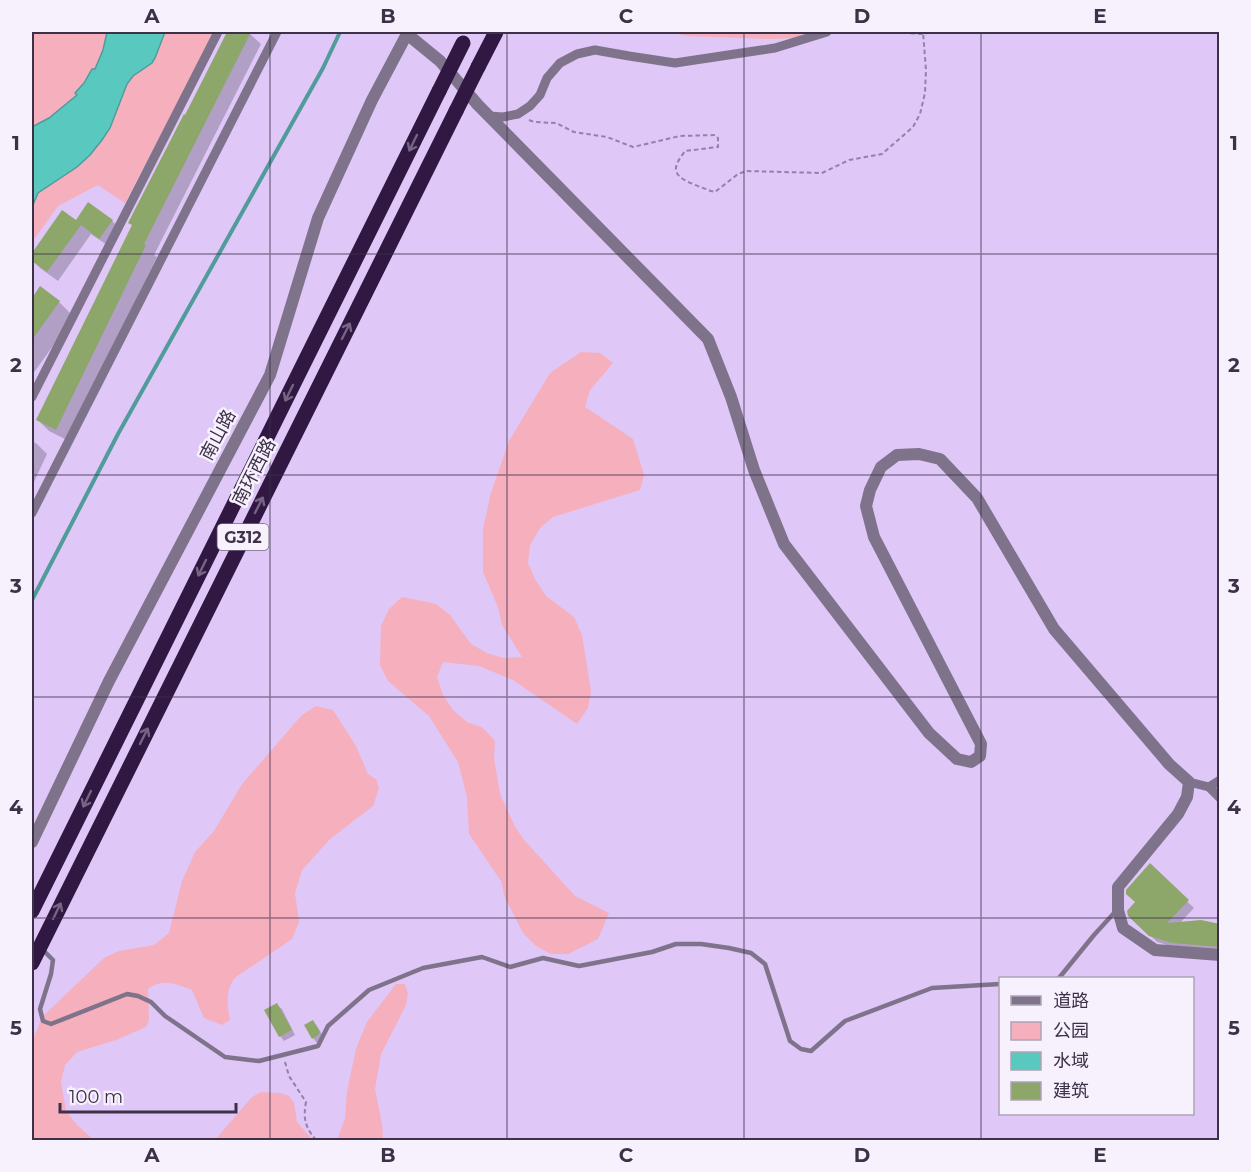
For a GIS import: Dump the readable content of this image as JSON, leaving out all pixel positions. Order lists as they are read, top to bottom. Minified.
{"streets":{"highway":["南环西路","G312"],"street":["南山路"]},"legend":["道路","公园","水域","建筑"],"scale_bar":"100 m","grid":{"columns":["A","B","C","D","E"],"rows":["1","2","3","4","5"]}}
